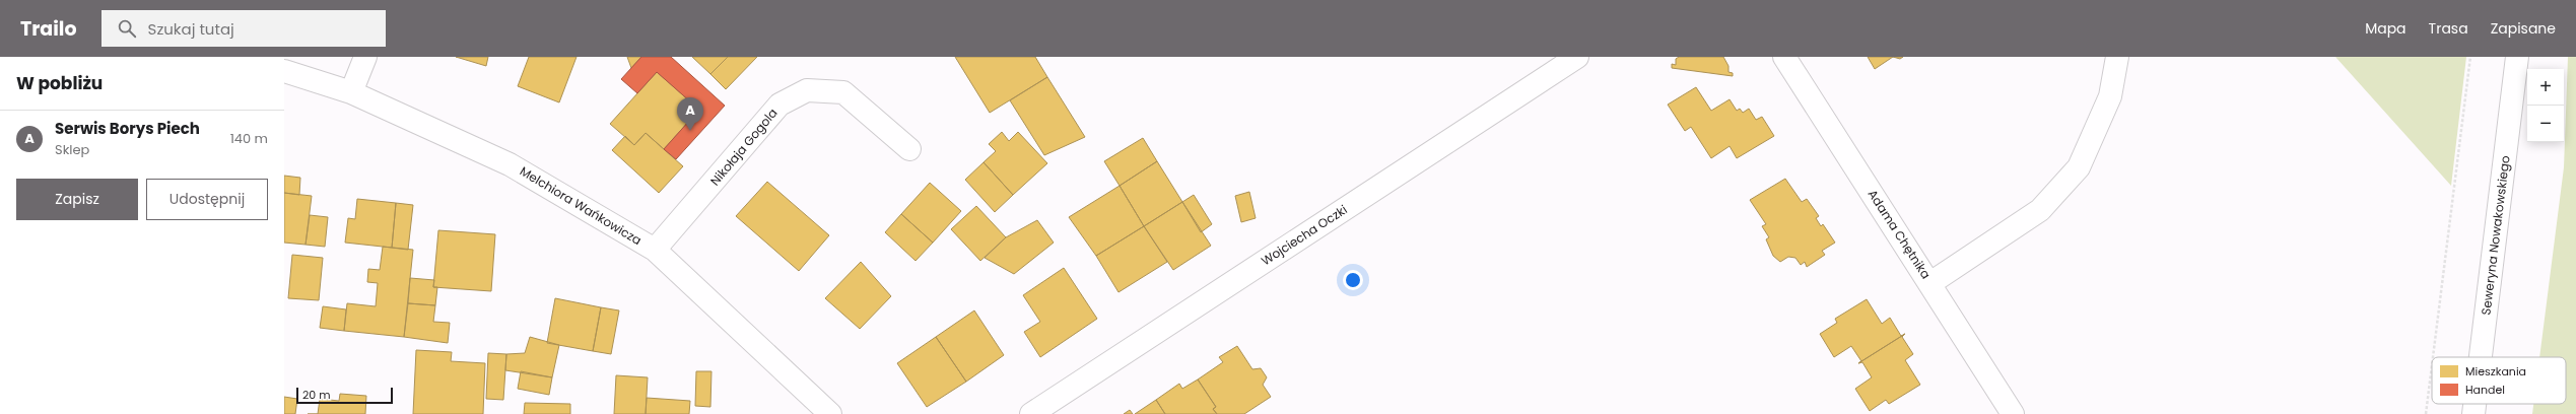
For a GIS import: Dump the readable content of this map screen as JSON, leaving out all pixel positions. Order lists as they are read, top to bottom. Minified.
{"streets":{"street":["Nikołaja Gogola","Melchiora Wańkowicza","Adama Chętnika","Wojciecha Oczki","Seweryna Nowakowskiego"]},"crossings":[["Nikołaja Gogola","Melchiora Wańkowicza"]],"legend":["Mieszkania","Handel"],"scale_bar":"20 m","page":{"header":"Trailo","search":"Szukaj tutaj","nav":["Mapa","Trasa","Zapisane"],"heading":"W pobliżu","map_buttons":["+","−"],"pins":"A","list":[{"mark":"A","name":"Serwis Borys Piech","note":"Sklep","value":"140 m"}],"buttons":["Zapisz","Udostępnij"],"scale":"20 m"}}
